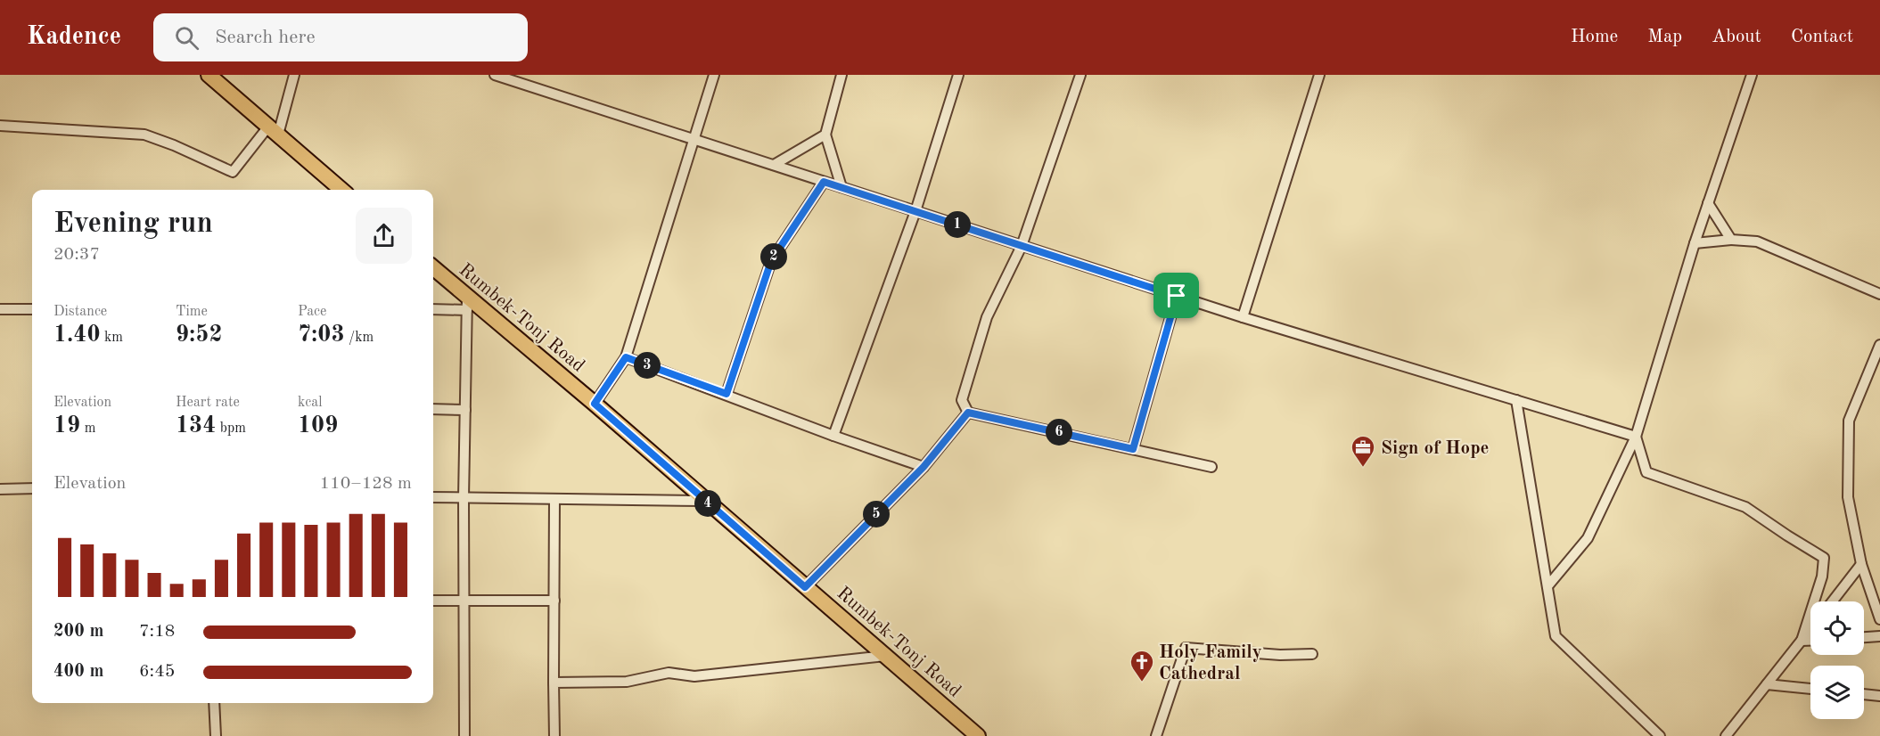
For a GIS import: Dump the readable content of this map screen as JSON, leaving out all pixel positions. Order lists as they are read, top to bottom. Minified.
{"streets":{"main road":["Rumbek-Tonj Road"]},"places":{"office":["Sign of Hope"],"church":["Holy Family Cathedral"]},"page":{"header":"Kadence","search":"Search here","nav":["Home","Map","About","Contact"],"heading":["Evening run","20:37"],"pins":["1","2","3","6","4","5"],"stats":[["Distance","1.40 km"],["Time","9:52"],["Pace","7:03 /km"],["Elevation","19 m"],["Heart rate","134 bpm"],["kcal","109"]],"chart":["Elevation","110–128 m"],"list":[{"name":"200 m","note":"7:18"},{"name":"400 m","note":"6:45"}]}}
